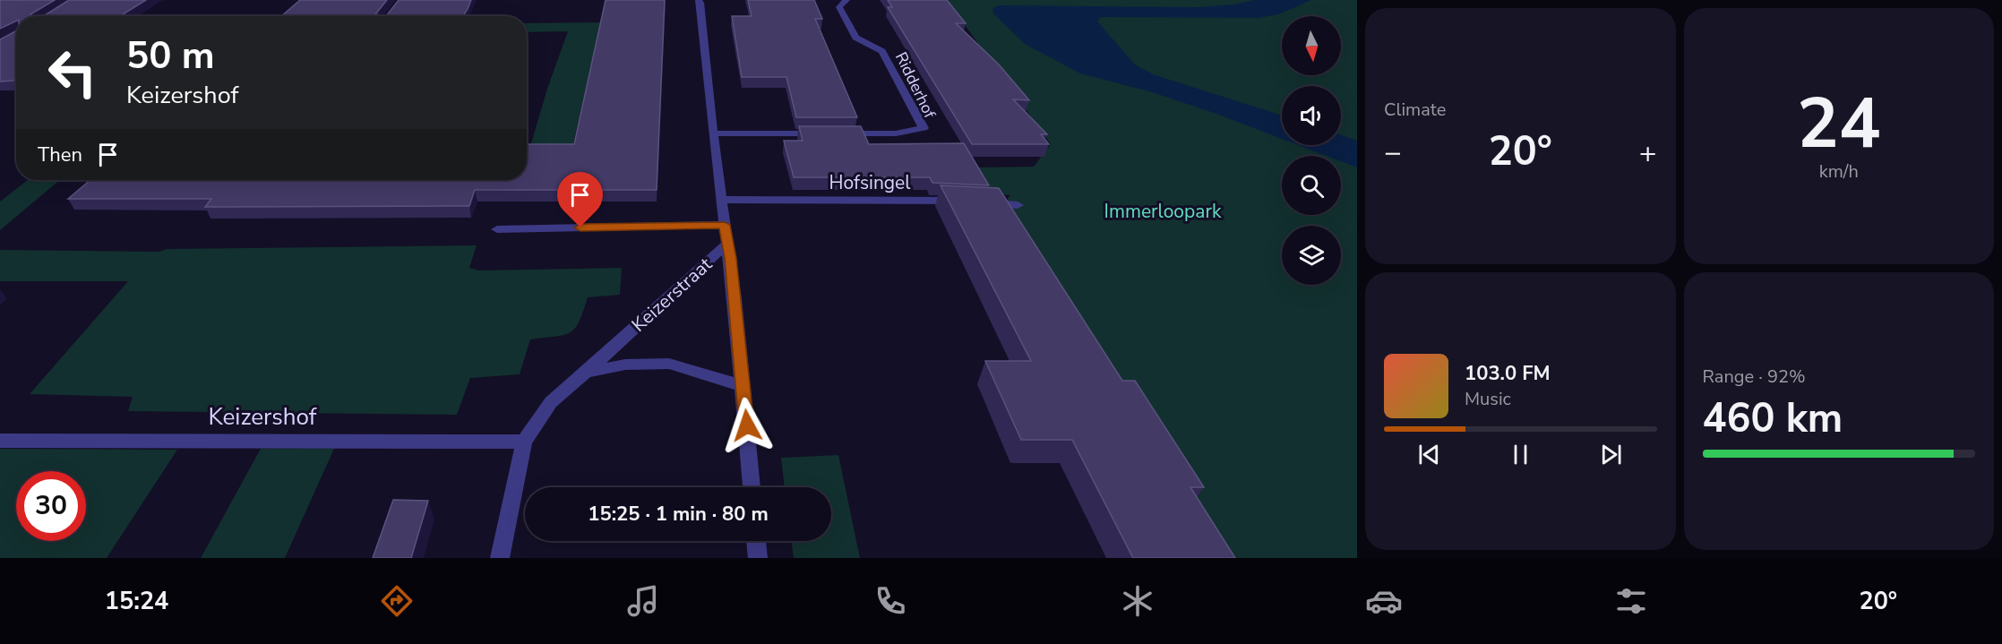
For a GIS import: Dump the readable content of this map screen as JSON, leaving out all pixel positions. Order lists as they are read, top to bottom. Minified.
{"streets":{"street":["Ridderhof","Hofsingel","Keizerstraat","Keizershof"]},"crossings":[["Keizerstraat","Keizershof"]],"parks":["Immerloopark"],"north":"bottom","page":{"tile":["Climate",["24","km/h"],["Range · 92%","460 km"]],"turn":["50 m","Keizershof"],"then":"Then","heat":["−","20°","+"],"song":["103.0 FM","Music"],"limit":"30","trip":"15:25 · 1 min · 80 m","tabs":["15:24","20°"]}}
